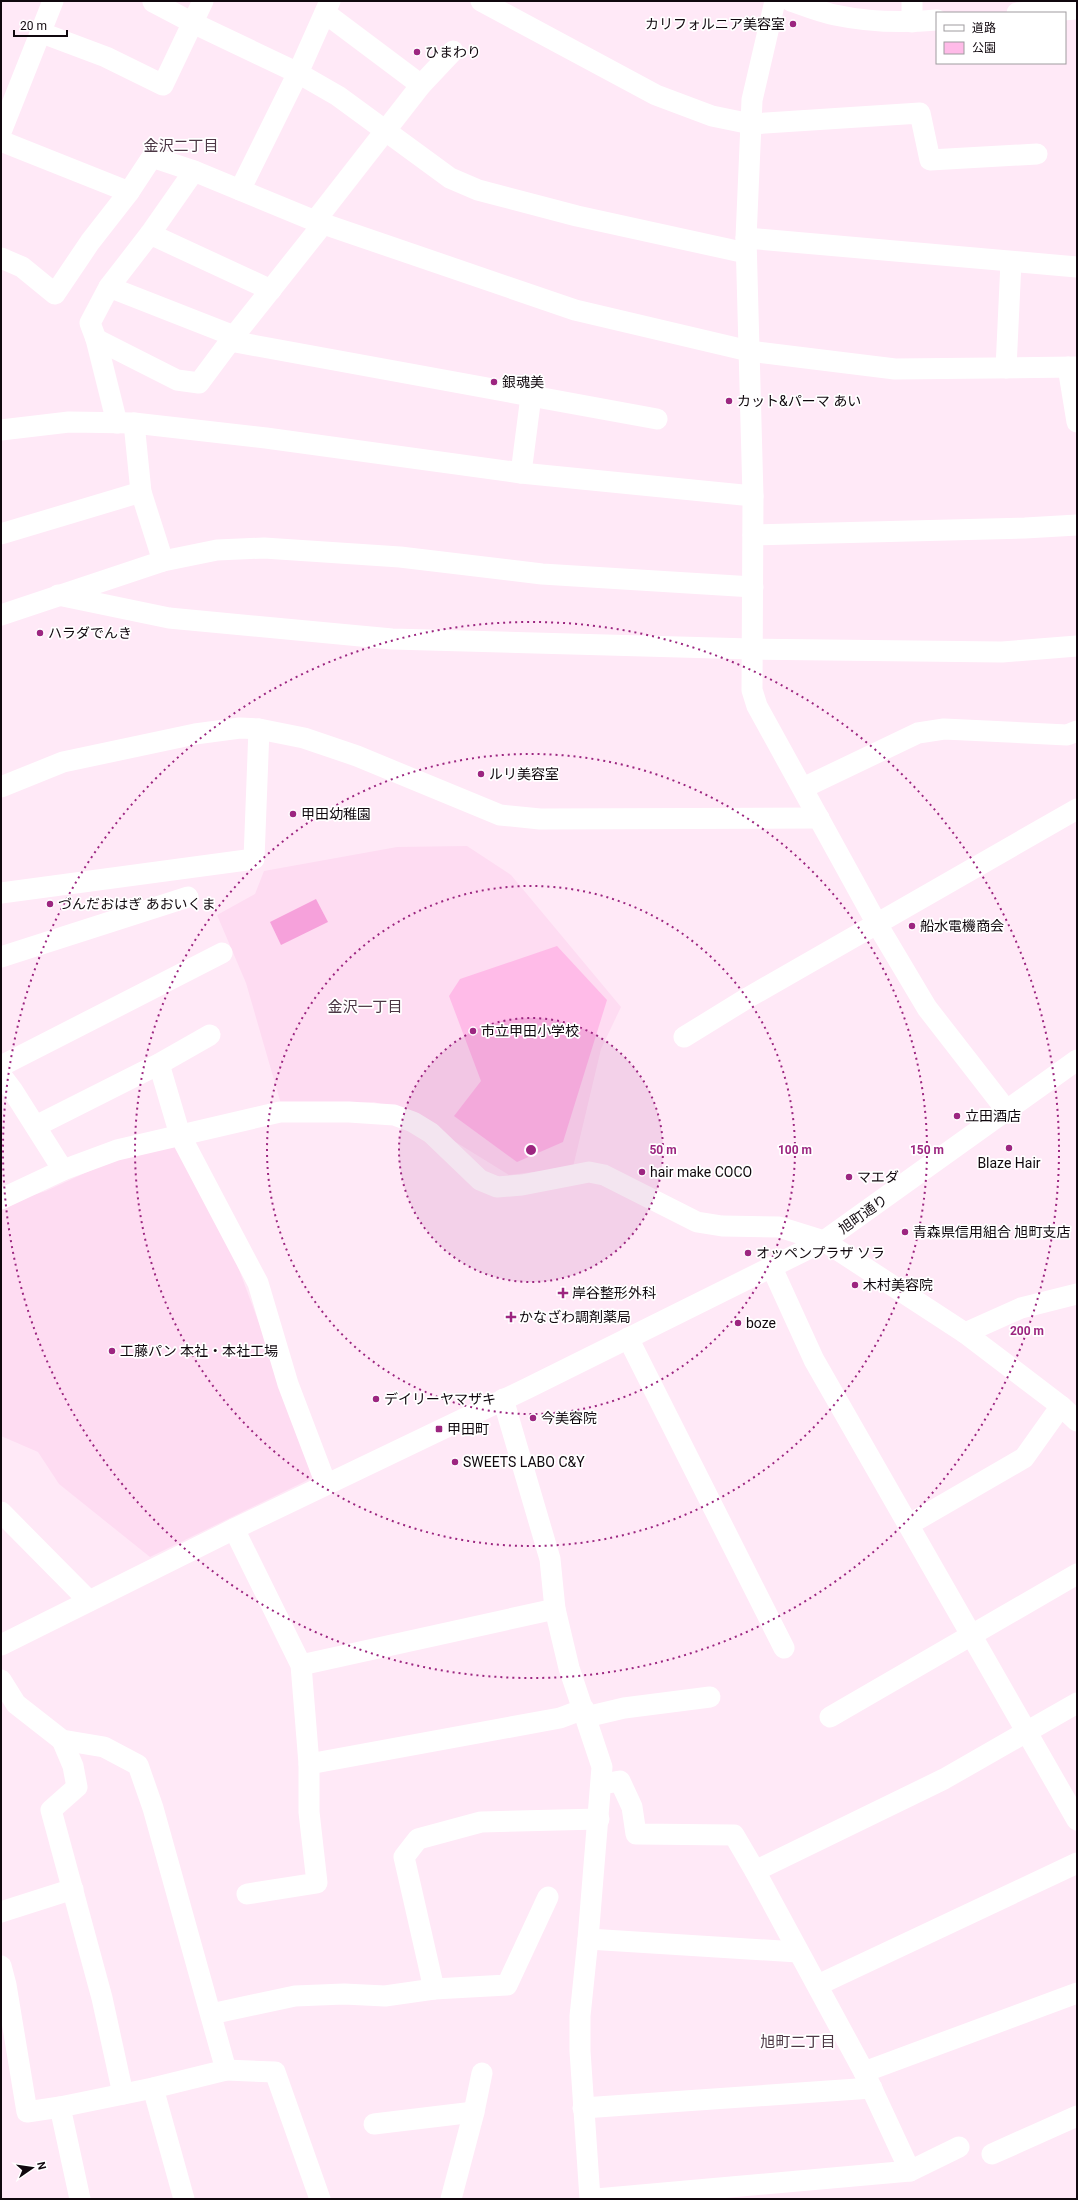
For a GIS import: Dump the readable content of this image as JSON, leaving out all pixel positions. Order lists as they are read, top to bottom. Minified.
{"streets":{"street":["旭町通り"]},"districts":["金沢二丁目","金沢一丁目","旭町二丁目"],"places":{"other":["カリフォルニア美容室","ひまわり","銀魂美","カット&パーマ あい","ハラダでんき","ルリ美容室","甲田幼稚園","づんだおはぎ あおいくま","船水電機商会","市立甲田小学校","立田酒店","Blaze Hair","hair make COCO","マエダ","青森県信用組合 旭町支店","オッペンプラザ ソラ","木村美容院","boze","工藤パン 本社・本社工場","デイリーヤマザキ","今美容院","SWEETS LABO C&Y"],"health":["岸谷整形外科","かなざわ調剤薬局"],"transit":["甲田町"]},"legend":["道路","公園"],"scale_bar":"20 m","north":"right","rings":["50 m","100 m","150 m","200 m"]}
